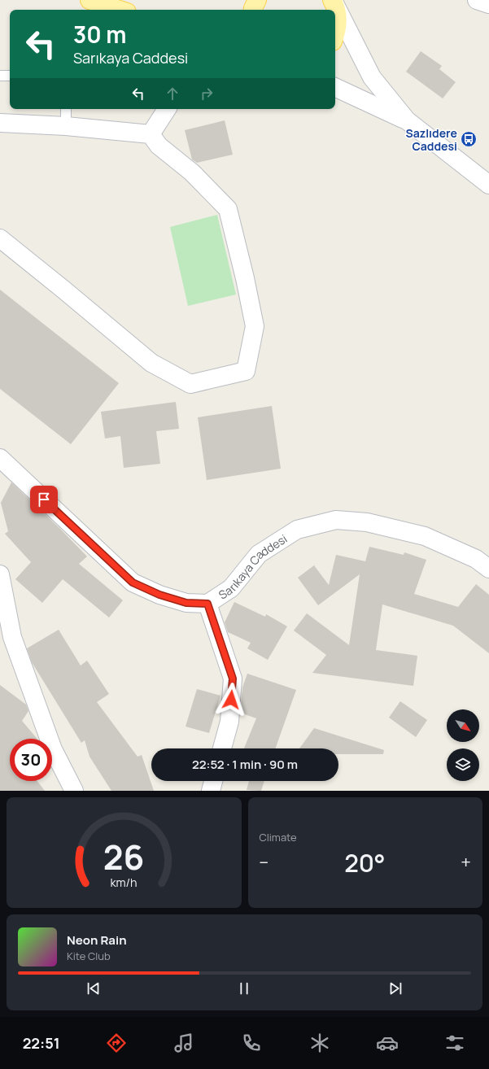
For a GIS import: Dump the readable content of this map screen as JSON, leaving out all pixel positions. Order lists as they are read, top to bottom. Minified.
{"streets":{"street":["Sarıkaya Caddesi"]},"places":{"bus stop":["Sazlıdere Caddesi"]},"north":"bottom right","page":{"turn":["30 m","Sarıkaya Caddesi"],"limit":"30","trip":"22:52 · 1 min · 90 m","tile":"Climate","heat":["−","20°","+"],"song":["Neon Rain","Kite Club"],"tabs":"22:51","gauge":["26","km/h"]}}
